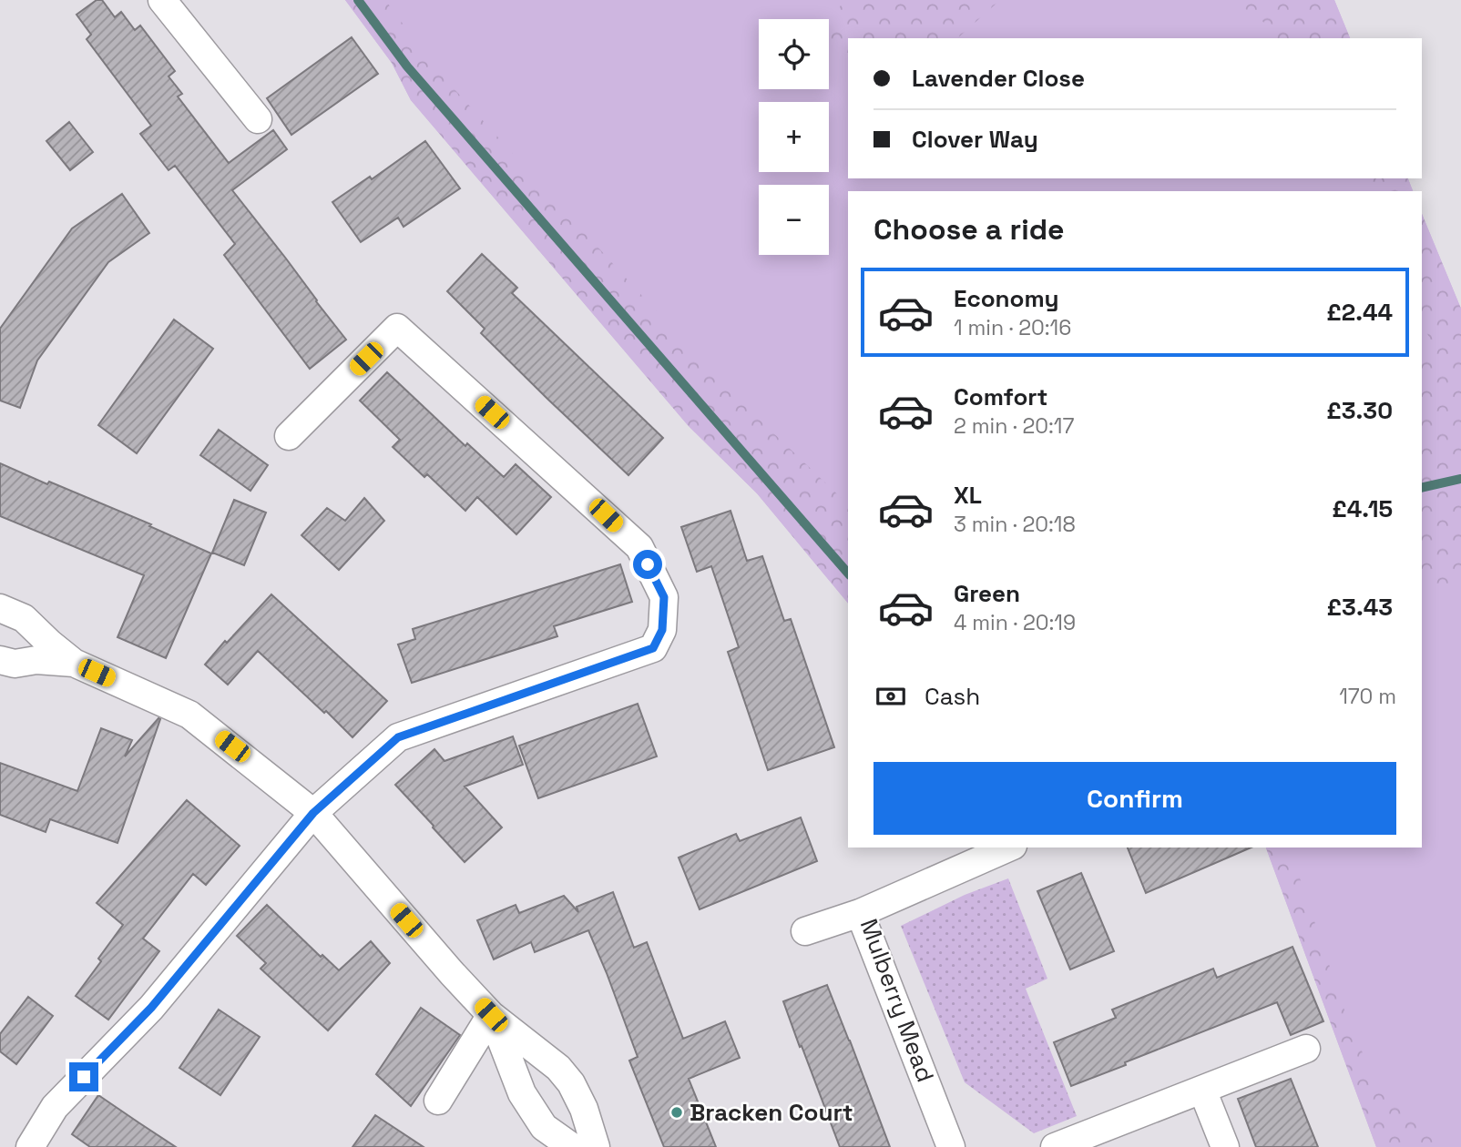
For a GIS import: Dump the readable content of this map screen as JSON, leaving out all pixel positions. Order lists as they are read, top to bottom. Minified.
{"streets":{"street":["Mulberry Mead"]},"places":["Bracken Court"],"page":{"map_buttons":["+","−"],"banner":["Lavender Close","Clover Way"],"heading":"Choose a ride","list":[{"name":"Economy","note":"1 min · 20:16","value":"£2.44"},{"name":"Comfort","note":"2 min · 20:17","value":"£3.30"},{"name":"XL","note":"3 min · 20:18","value":"£4.15"},{"name":"Green","note":"4 min · 20:19","value":"£3.43"}],"pay":["Cash","170 m"],"buttons":"Confirm"}}
